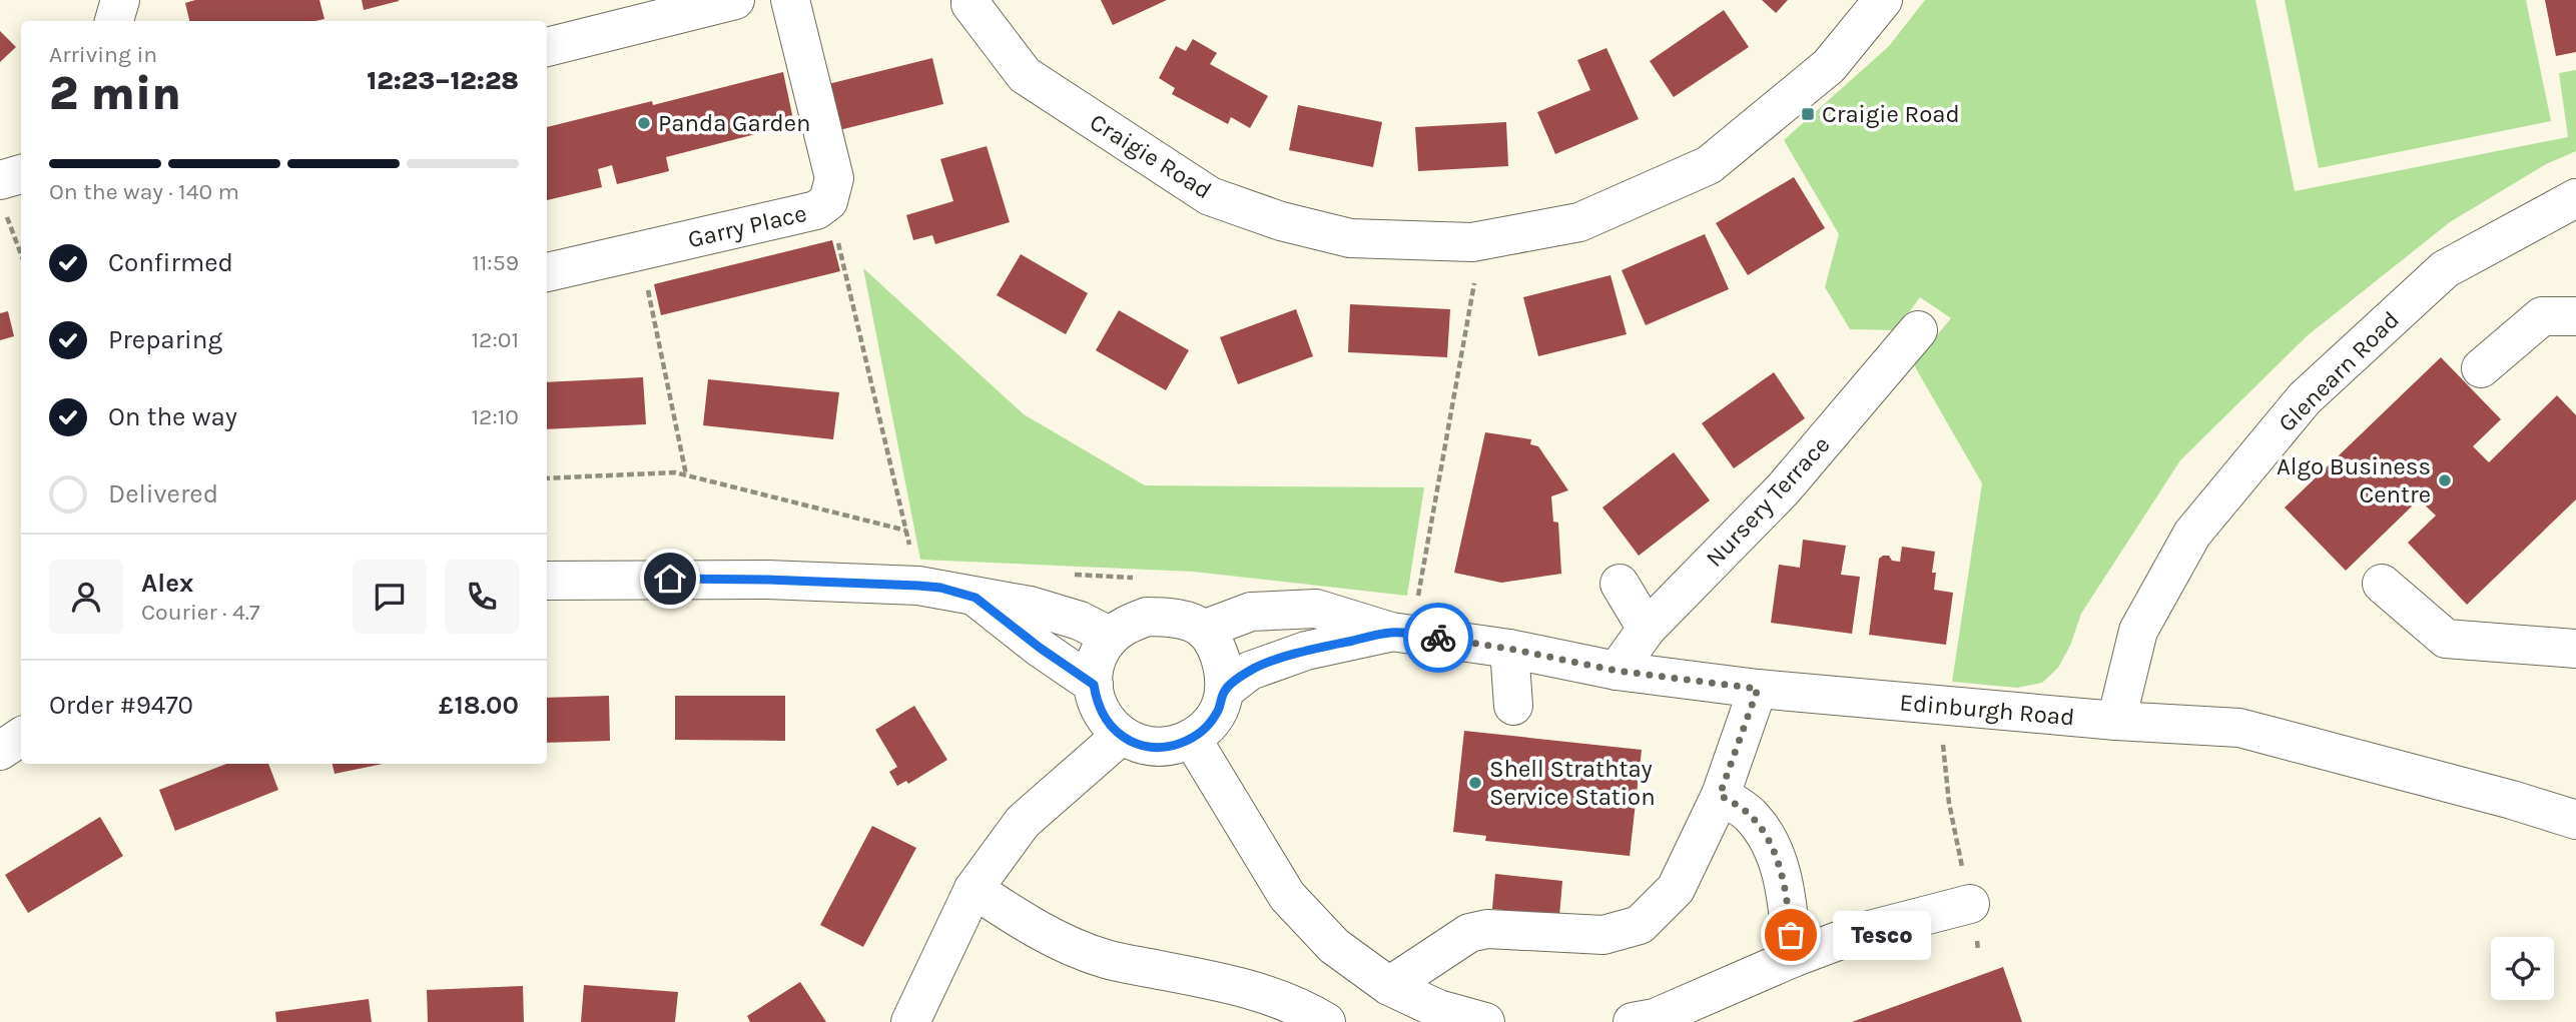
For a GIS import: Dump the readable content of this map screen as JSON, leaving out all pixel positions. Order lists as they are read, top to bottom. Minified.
{"streets":{"street":["Craigie Road","Garry Place","Glenearn Road","Nursery Terrace","Edinburgh Road"]},"crossings":[["Glenearn Road","Edinburgh Road"],["Nursery Terrace","Edinburgh Road"]],"places":{"transit":["Craigie Road"],"other":["Panda Garden","Algo Business Centre","Shell Strathtay Service Station","Tesco"]},"page":{"heading":["2 min","Arriving in","12:23–12:28"],"panel":["Alex","Courier · 4.7","Order #9470","£18.00"],"bar":"On the way · 140 m","list":[["Confirmed","11:59"],["Preparing","12:01"],["On the way","12:10"],"Delivered"],"bubble":"Tesco"}}
